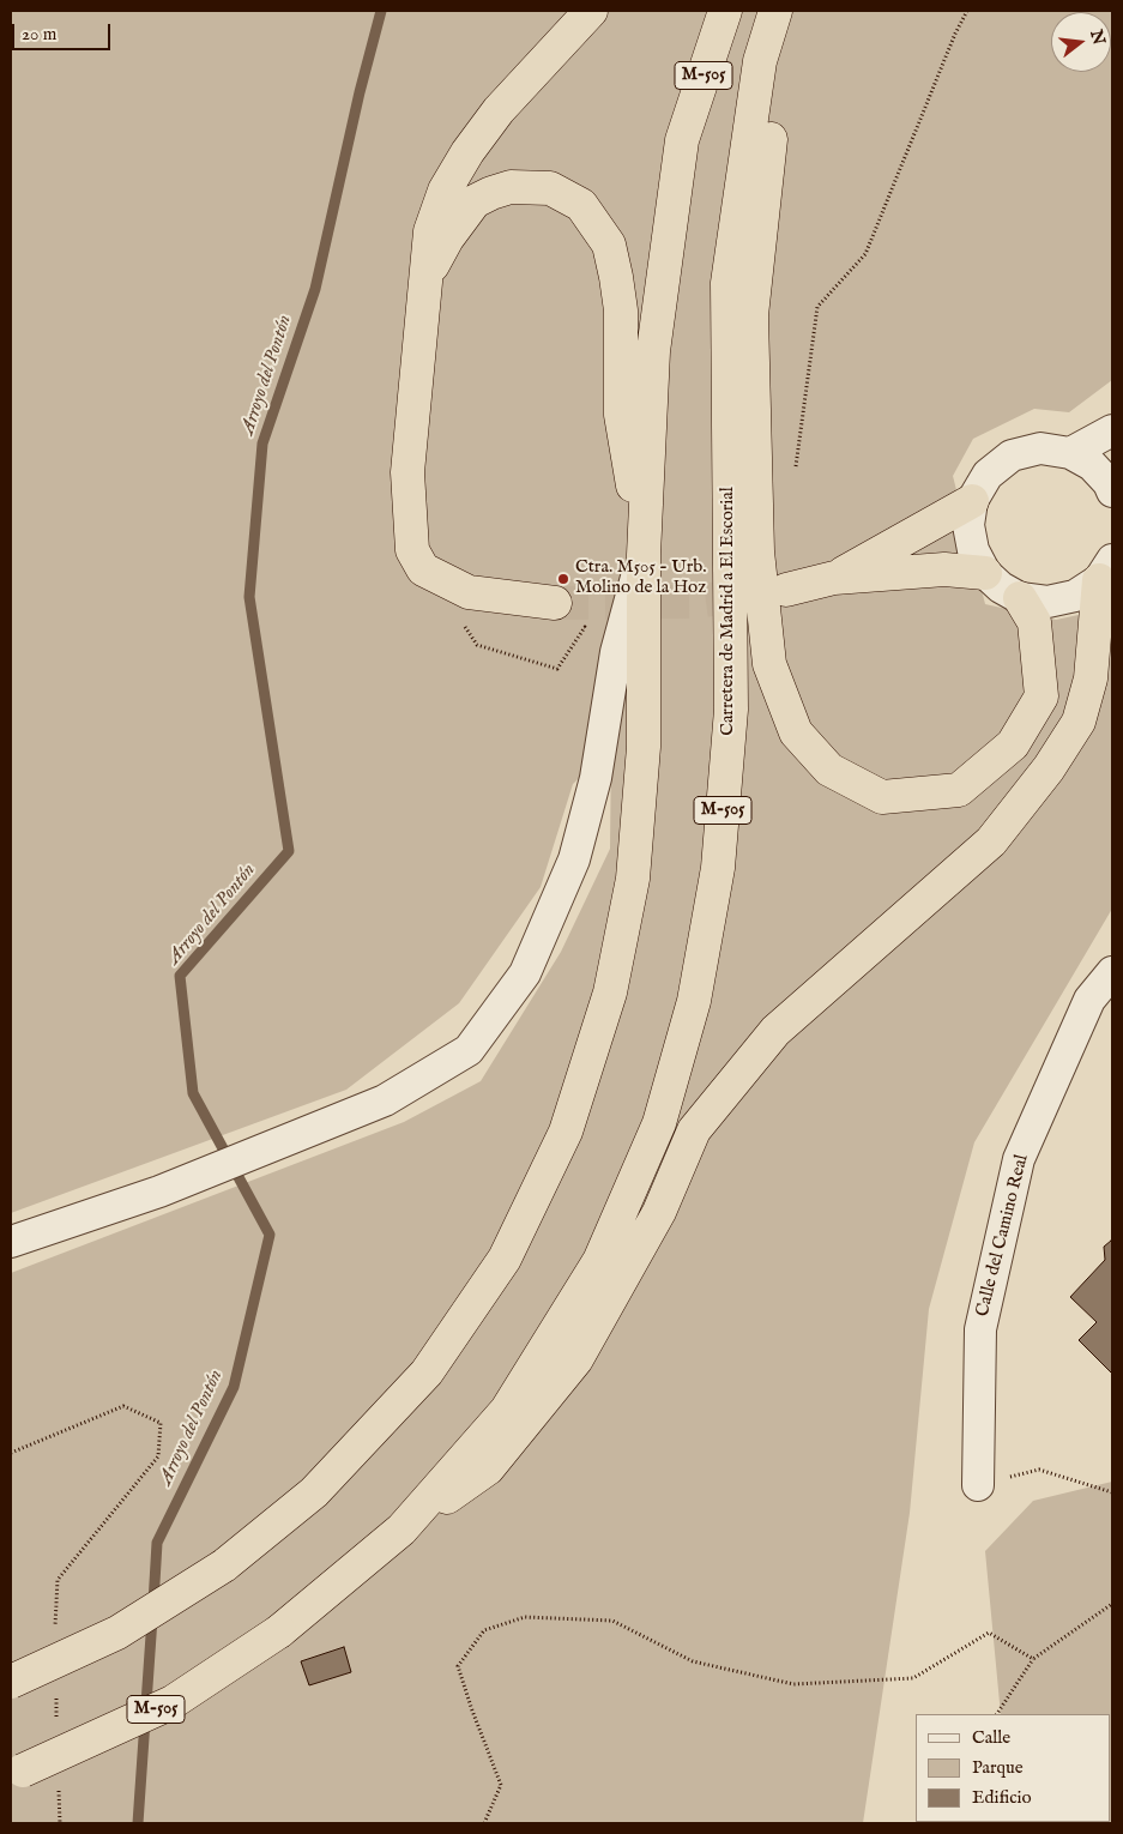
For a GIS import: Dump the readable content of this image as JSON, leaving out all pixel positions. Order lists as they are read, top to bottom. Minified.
{"streets":{"highway":["M-505","Carretera de Madrid a El Escorial"],"street":["Calle del Camino Real"]},"crossings":[["M-505","Carretera de Madrid a El Escorial"]],"water":["Arroyo del Pontón"],"places":["Ctra. M505 - Urb. Molino de la Hoz"],"legend":["Calle","Parque","Edificio"],"scale_bar":"20 m","north":"right"}
